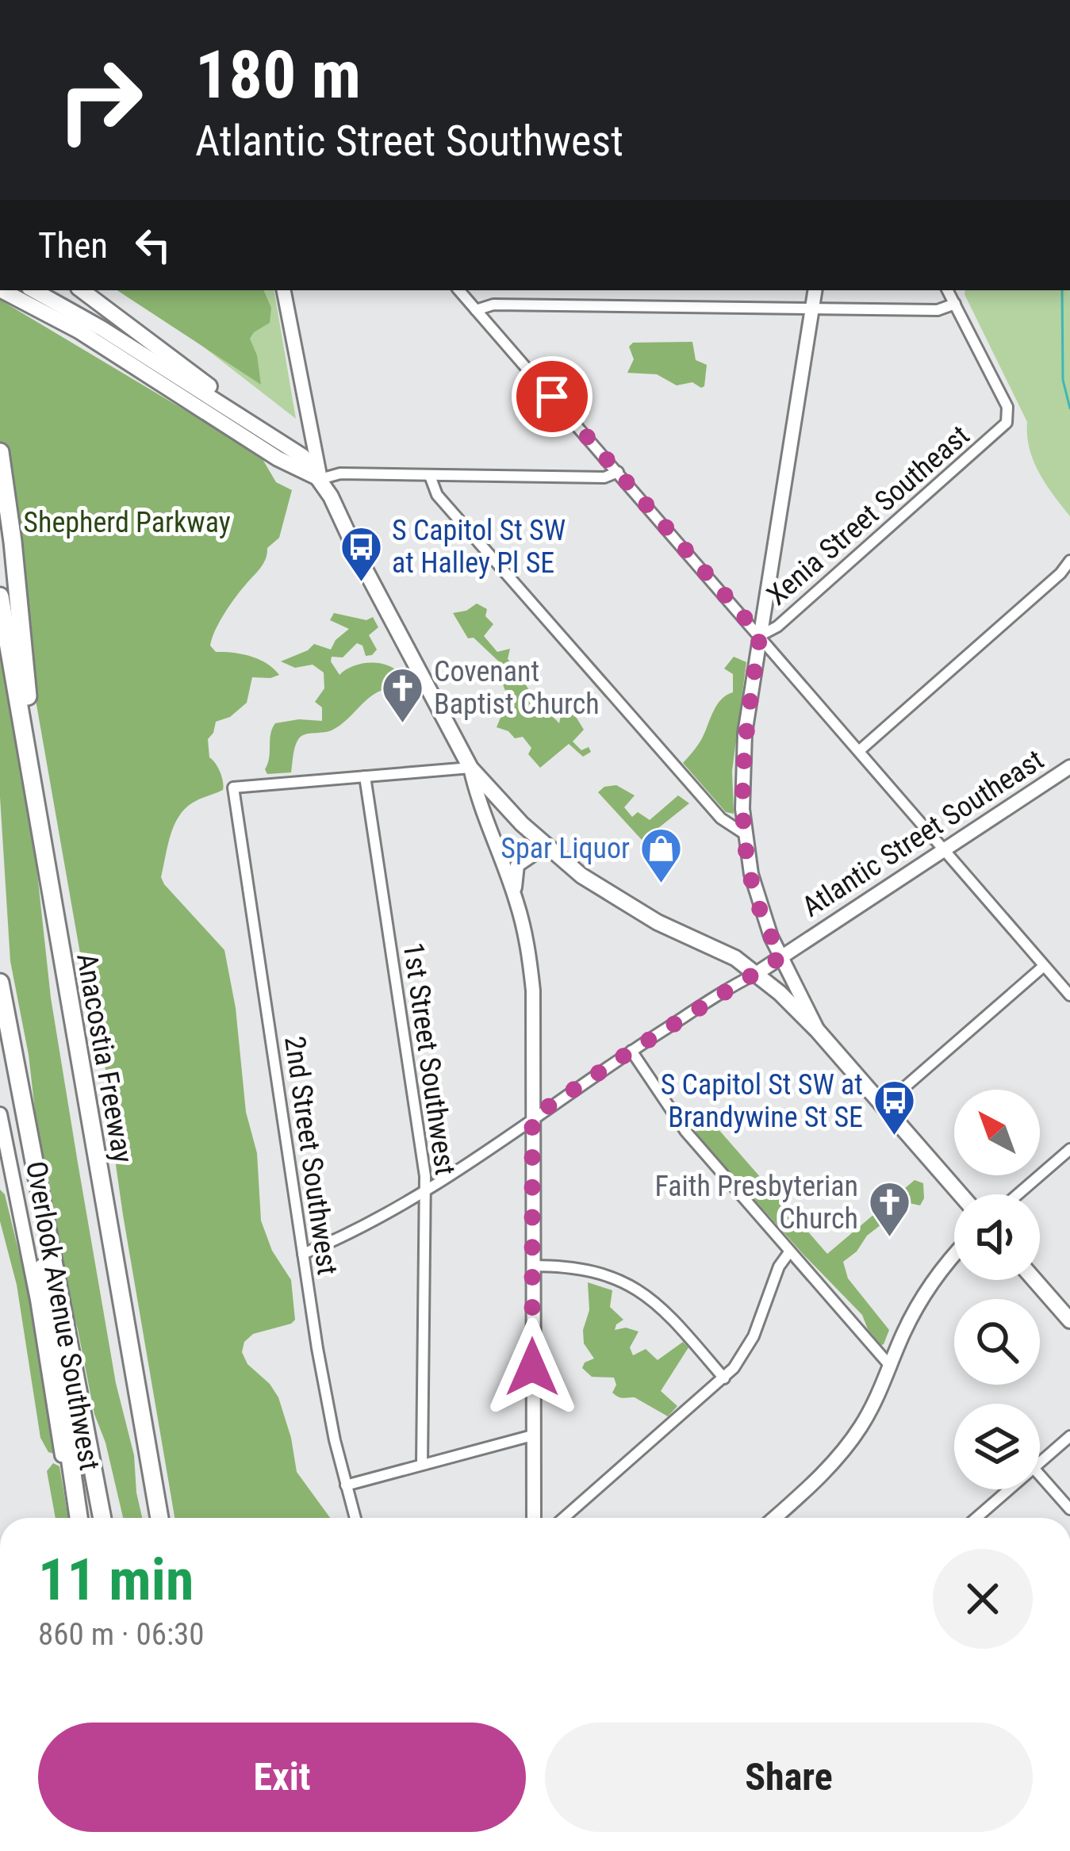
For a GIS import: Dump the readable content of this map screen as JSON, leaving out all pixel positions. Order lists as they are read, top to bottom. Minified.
{"streets":{"highway":["Anacostia Freeway"],"street":["Xenia Street Southeast","Atlantic Street Southeast","1st Street Southwest","2nd Street Southwest","Overlook Avenue Southwest"]},"crossings":[["1st Street Southwest","2nd Street Southwest"]],"parks":["Shepherd Parkway"],"places":{"bus stop":["S Capitol St SW at Halley Pl SE","S Capitol St SW at Brandywine St SE"],"church":["Covenant Baptist Church","Faith Presbyterian Church"],"shop":["Spar Liquor"]},"north":"top left","page":{"turn":["180 m","Atlantic Street Southwest"],"then":"Then","heading":["11 min","860 m · 06:30"],"buttons":["Exit","Share"]}}
